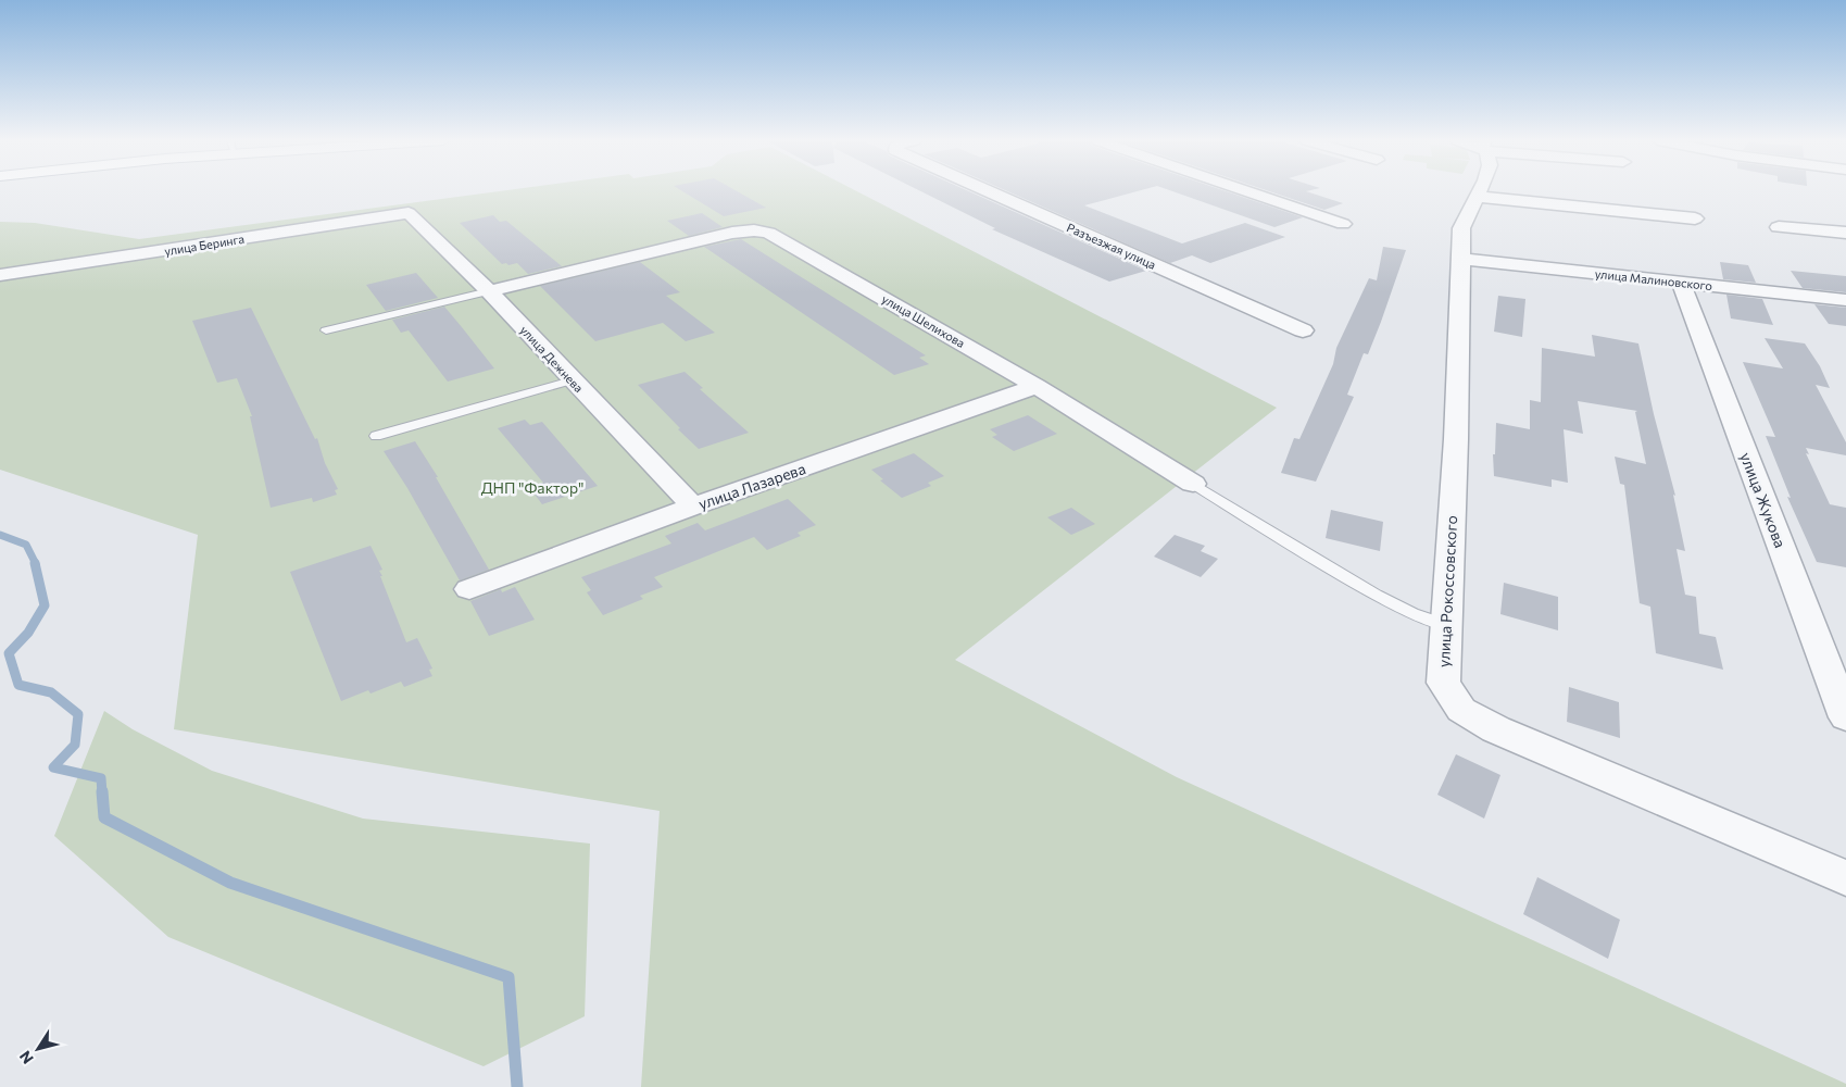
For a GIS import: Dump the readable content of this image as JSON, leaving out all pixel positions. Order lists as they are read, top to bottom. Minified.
{"streets":{"street":["улица Беринга","Разъезжая улица","улица Малиновского","улица Шелихова","улица Дежнева","улица Лазарева","улица Жукова","улица Рокоссовского"]},"crossings":[["улица Беринга","улица Дежнева"],["улица Малиновского","улица Жукова"],["улица Малиновского","улица Рокоссовского"],["улица Шелихова","улица Дежнева"],["улица Шелихова","улица Лазарева"],["улица Дежнева","улица Лазарева"]],"parks":["ДНП \"Фактор\""],"north":"bottom left"}
